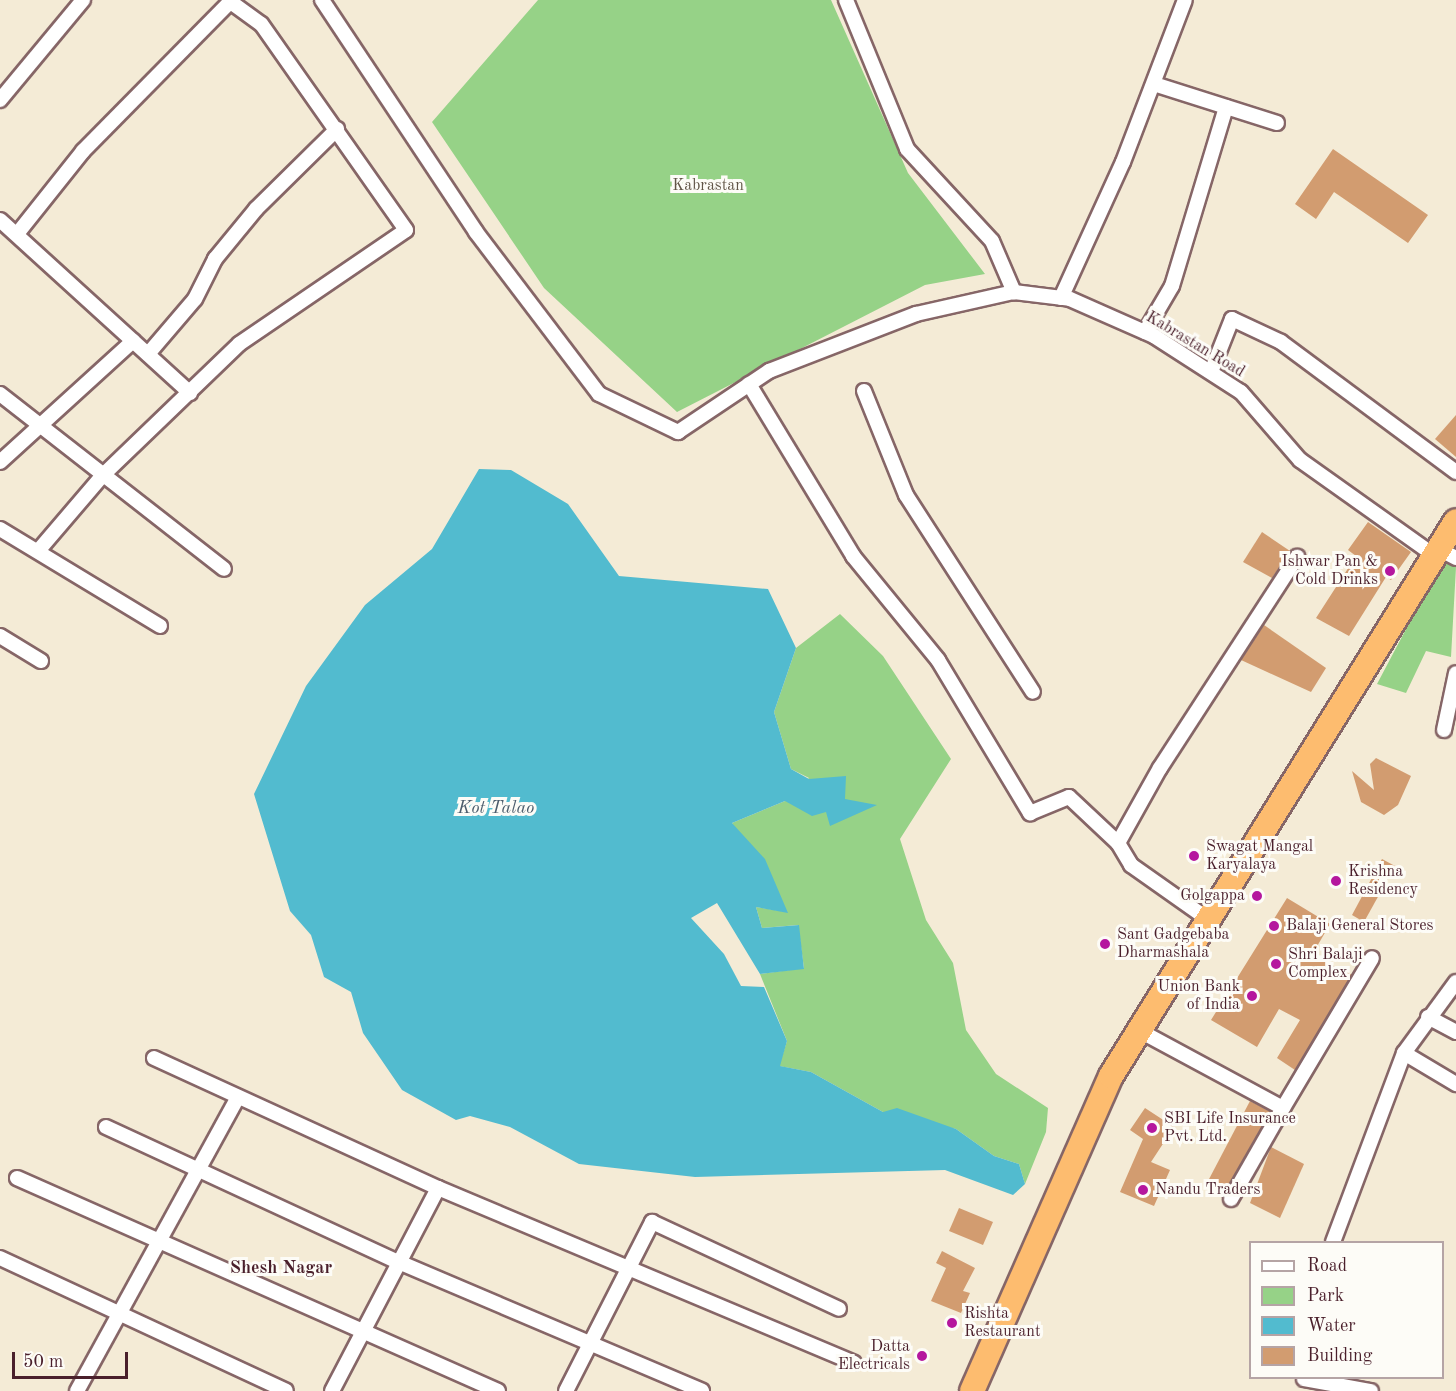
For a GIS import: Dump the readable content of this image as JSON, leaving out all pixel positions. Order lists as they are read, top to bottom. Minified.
{"streets":{"street":["Kabrastan Road"]},"districts":["Shesh Nagar"],"water":["Kot Talao"],"parks":["Kabrastan"],"places":["Ishwar Pan & Cold Drinks","Swagat Mangal Karyalaya","Krishna Residency","Golgappa","Balaji General Stores","Sant Gadgebaba Dharmashala","Shri Balaji Complex","Union Bank of India","SBI Life Insurance Pvt. Ltd.","Nandu Traders","Rishta Restaurant","Datta Electricals"],"legend":["Road","Park","Water","Building"],"scale_bar":"50 m"}
